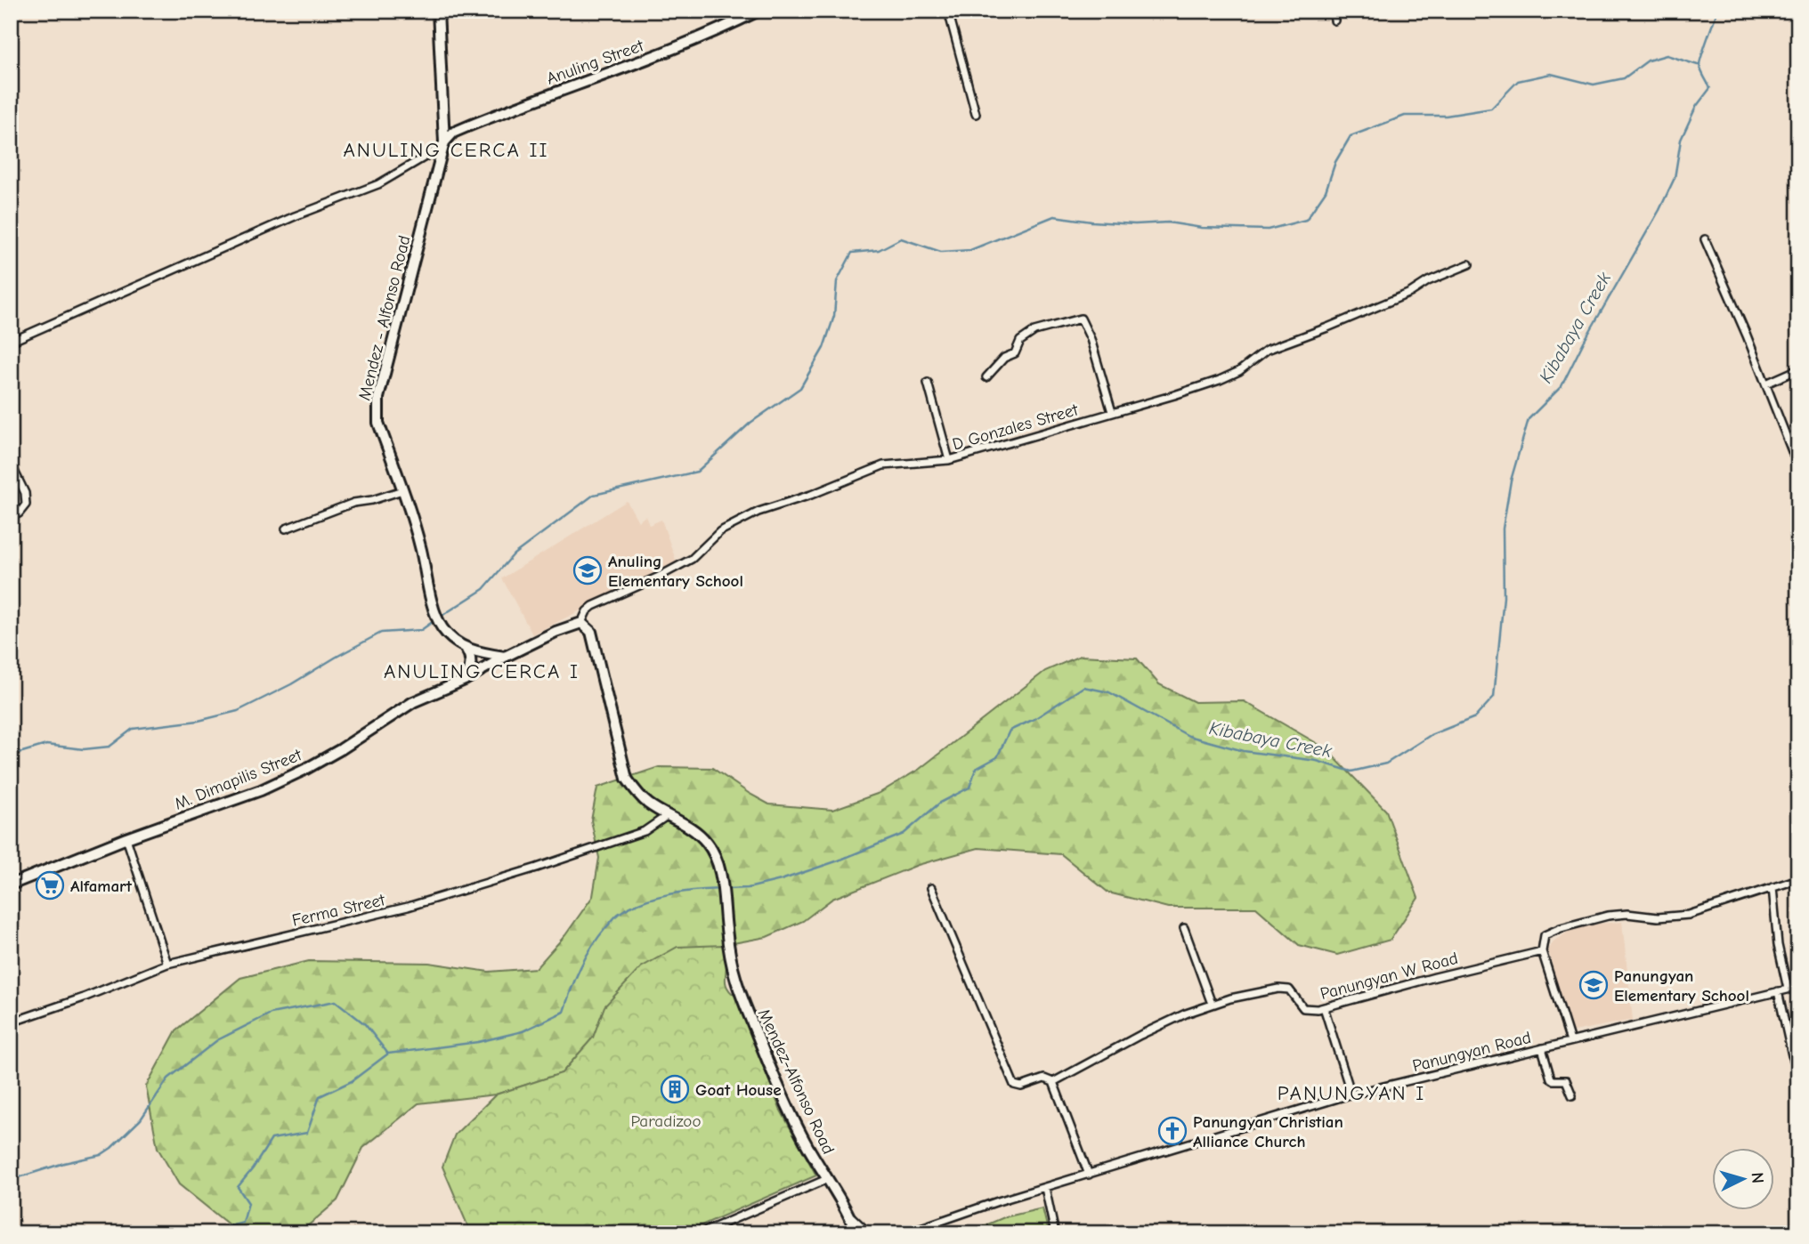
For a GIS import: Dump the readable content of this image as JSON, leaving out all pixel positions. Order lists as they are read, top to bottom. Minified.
{"streets":{"main road":["Anuling Street","Mendez - Alfonso Road","M. Dimapilis Street","Mendez-Alfonso Road"],"street":["D Gonzales Street","Ferma Street","Panungyan W Road","Panungyan Road"]},"crossings":[["Anuling Street","Mendez - Alfonso Road"],["D Gonzales Street","Mendez-Alfonso Road"],["Ferma Street","Mendez-Alfonso Road"]],"districts":["ANULING CERCA II","ANULING CERCA I","PANUNGYAN I"],"water":["Kibabaya Creek"],"parks":["Paradizoo"],"places":{"school or university":["Anuling Elementary School","Panungyan Elementary School"],"supermarket":["Alfamart"],"building":["Goat House"],"church":["Panungyan Christian Alliance Church"]},"north":"right"}
